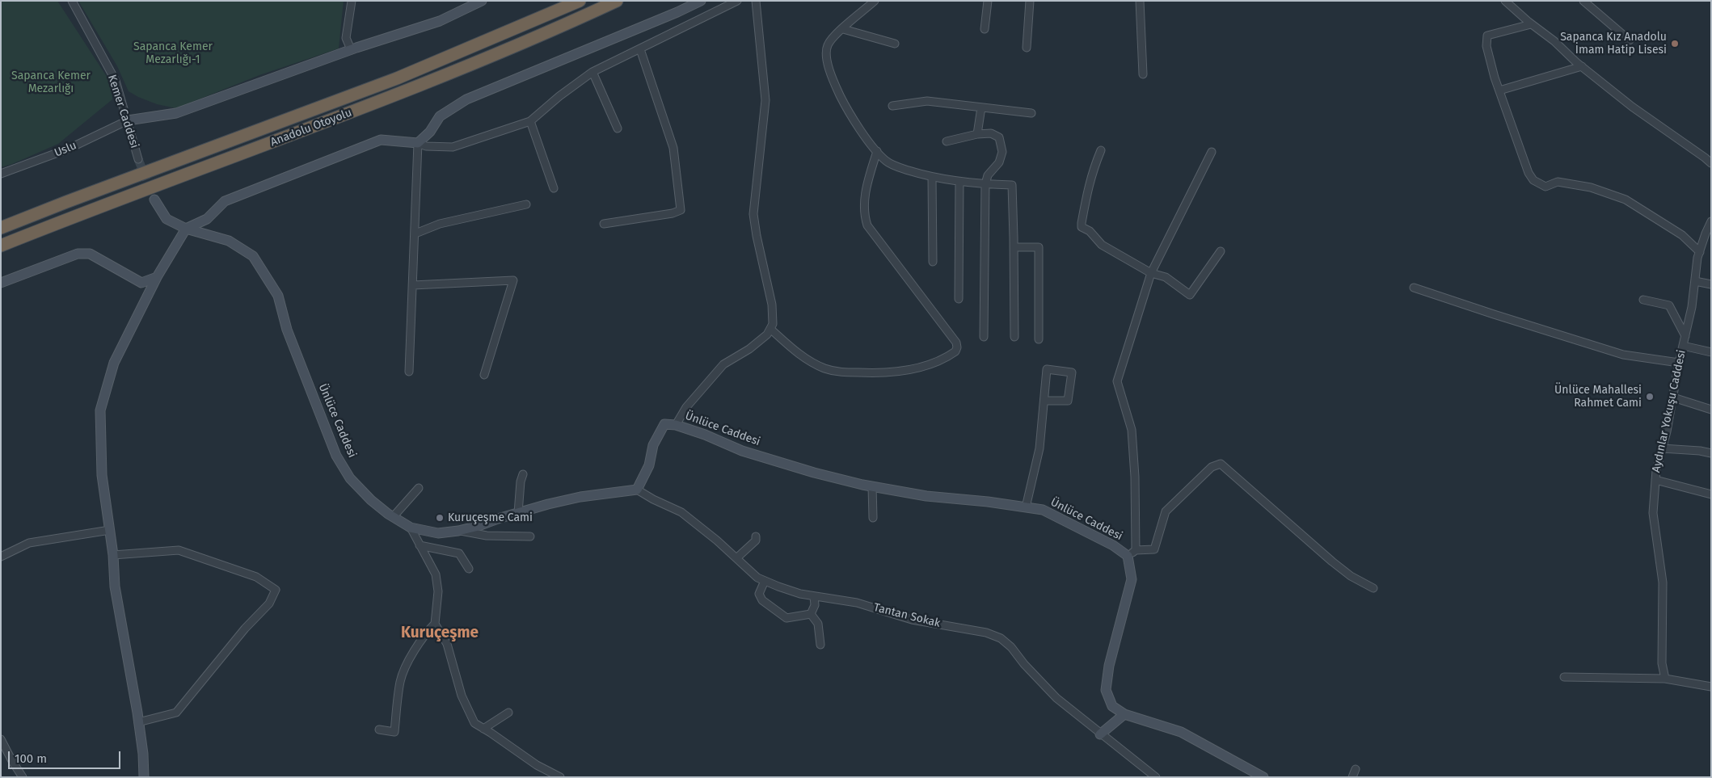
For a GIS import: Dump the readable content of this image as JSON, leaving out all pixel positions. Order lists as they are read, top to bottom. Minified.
{"streets":{"highway":["Anadolu Otoyolu"],"street":["Kemer Caddesi","Uslu","Aydınlar Yokuşu Caddesi","Ünlüce Caddesi","Tantan Sokak"]},"crossings":[["Kemer Caddesi","Uslu"],["Ünlüce Caddesi","Tantan Sokak"]],"districts":["Kuruçeşme"],"parks":["Sapanca Kemer Mezarlığı-1","Sapanca Kemer Mezarlığı"],"places":["Sapanca Kız Anadolu İmam Hatip Lisesi","Ünlüce Mahallesi Rahmet Cami","Kuruçeşme Cami"],"scale_bar":"100 m"}
